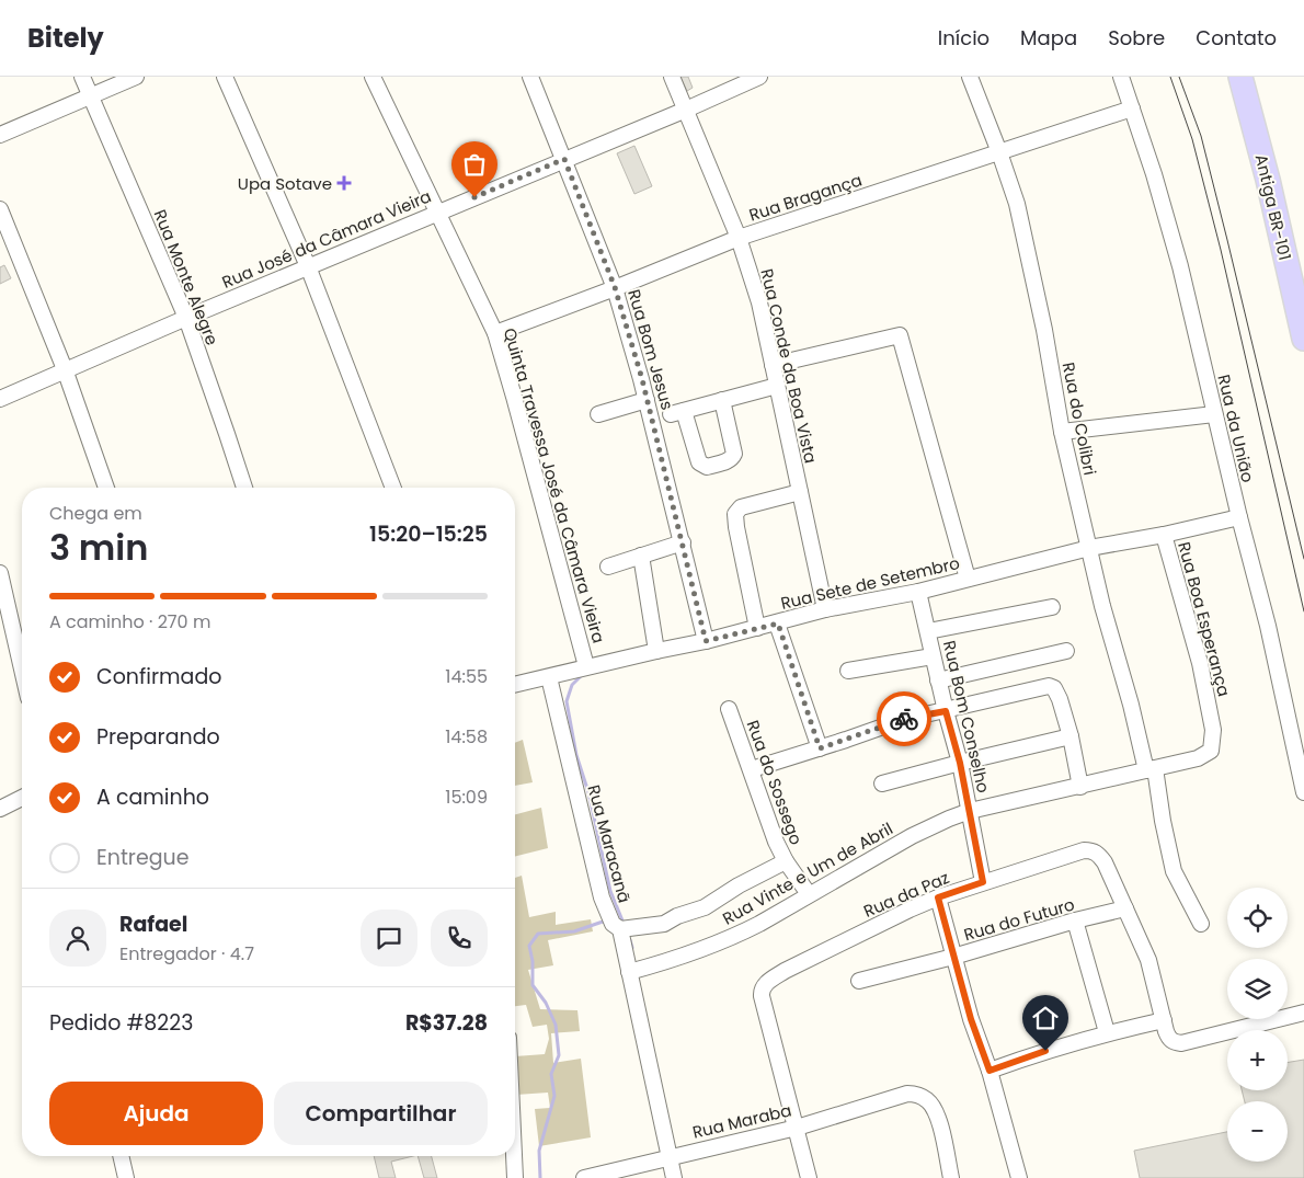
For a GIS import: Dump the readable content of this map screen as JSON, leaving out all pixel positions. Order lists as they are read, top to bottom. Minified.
{"streets":{"main road":["Antiga BR-101"],"street":["Rua Bragança","Rua José da Câmara Vieira","Rua Monte Alegre","Rua Bom Jesus","Rua Conde da Boa Vista","Rua do Colibri","Rua da União","Quinta Travessa José da Câmara Vieira","Rua Sete de Setembro","Rua Boa Esperança","Rua Bom Conselho","Rua do Sossego","Rua Maracanã","Rua Vinte e Um de Abril","Rua da Paz","Rua do Futuro","Rua Maraba"]},"crossings":[["Rua Bragança","Rua Bom Jesus"],["Rua Bragança","Rua Conde da Boa Vista"],["Rua Bragança","Rua do Colibri"],["Rua Bragança","Rua da União"],["Rua Bragança","Quinta Travessa José da Câmara Vieira"],["Rua José da Câmara Vieira","Rua Monte Alegre"],["Rua José da Câmara Vieira","Rua Bom Jesus"],["Rua José da Câmara Vieira","Rua Conde da Boa Vista"],["Rua José da Câmara Vieira","Quinta Travessa José da Câmara Vieira"],["Rua Bom Jesus","Rua Sete de Setembro"],["Rua Conde da Boa Vista","Rua Sete de Setembro"],["Rua do Colibri","Rua Sete de Setembro"],["Rua do Colibri","Rua Boa Esperança"],["Rua da União","Rua Sete de Setembro"],["Quinta Travessa José da Câmara Vieira","Rua Sete de Setembro"],["Rua Sete de Setembro","Rua Boa Esperança"],["Rua Sete de Setembro","Rua Bom Conselho"],["Rua Sete de Setembro","Rua Maracanã"],["Rua Bom Conselho","Rua Vinte e Um de Abril"],["Rua Bom Conselho","Rua da Paz"],["Rua do Sossego","Rua Vinte e Um de Abril"],["Rua Maracanã","Rua Vinte e Um de Abril"],["Rua Maracanã","Rua Maraba"],["Rua da Paz","Rua do Futuro"],["Rua da Paz","Rua Maraba"]],"places":{"health":["Upa Sotave"]},"page":{"header":"Bitely","nav":["Início","Mapa","Sobre","Contato"],"heading":["3 min","Chega em","15:20–15:25"],"panel":["Rafael","Entregador · 4.7","Pedido #8223","R$37.28"],"bar":"A caminho · 270 m","list":[["Confirmado","14:55"],["Preparando","14:58"],["A caminho","15:09"],"Entregue"],"map_buttons":["+","−"],"buttons":["Ajuda","Compartilhar"]}}
